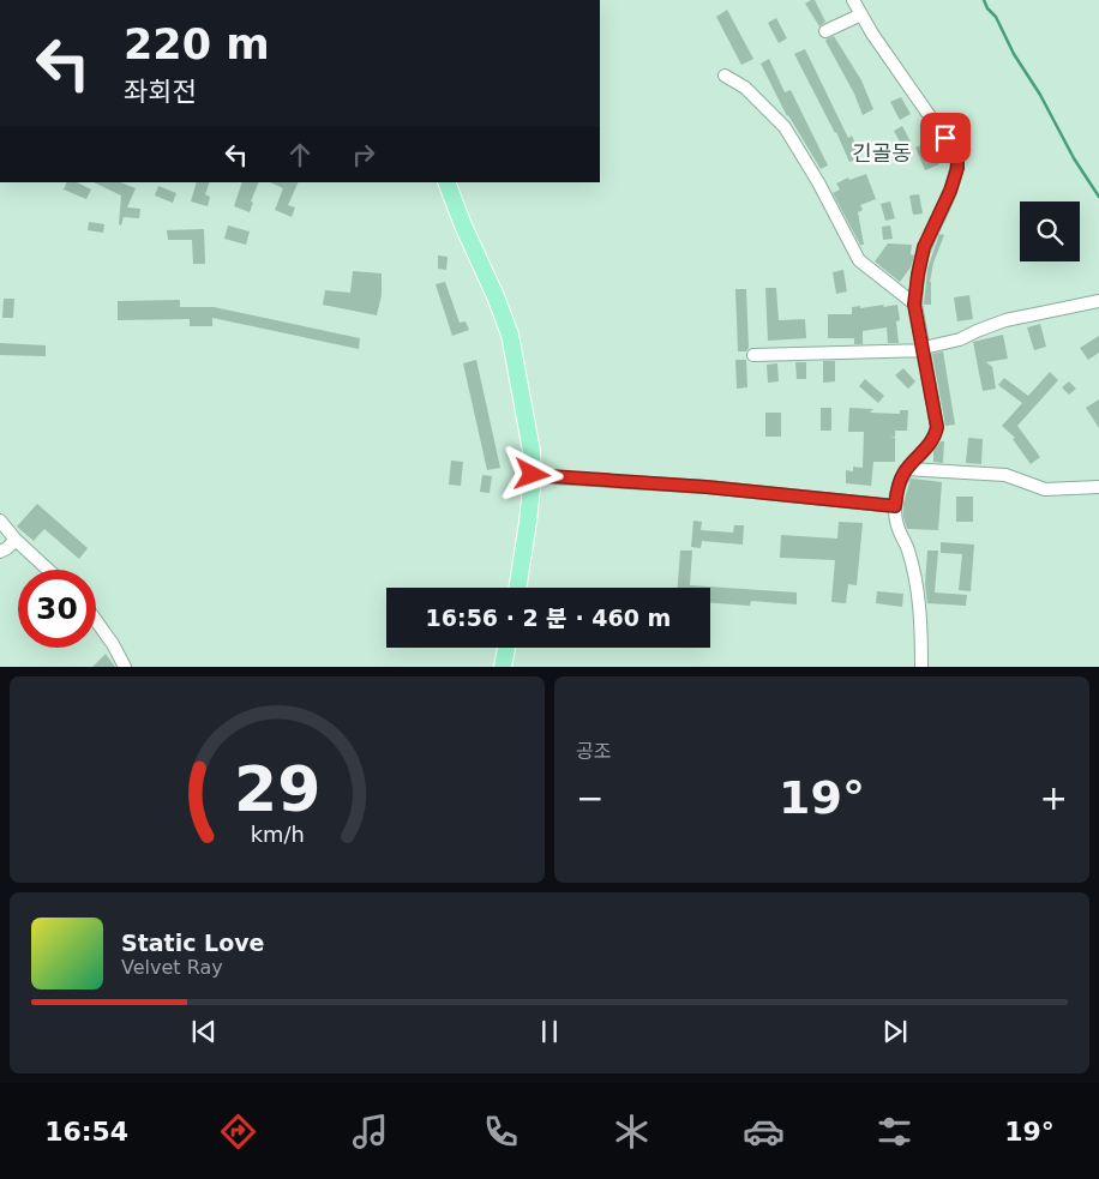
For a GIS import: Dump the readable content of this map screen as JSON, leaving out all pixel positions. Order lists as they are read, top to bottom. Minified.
{"districts":["긴골동"],"page":{"turn":["220 m","좌회전"],"limit":"30","trip":"16:56 · 2 분 · 460 m","tile":"공조","heat":["−","19°","+"],"song":["Static Love","Velvet Ray"],"tabs":["16:54","19°"],"gauge":["29","km/h"]}}
